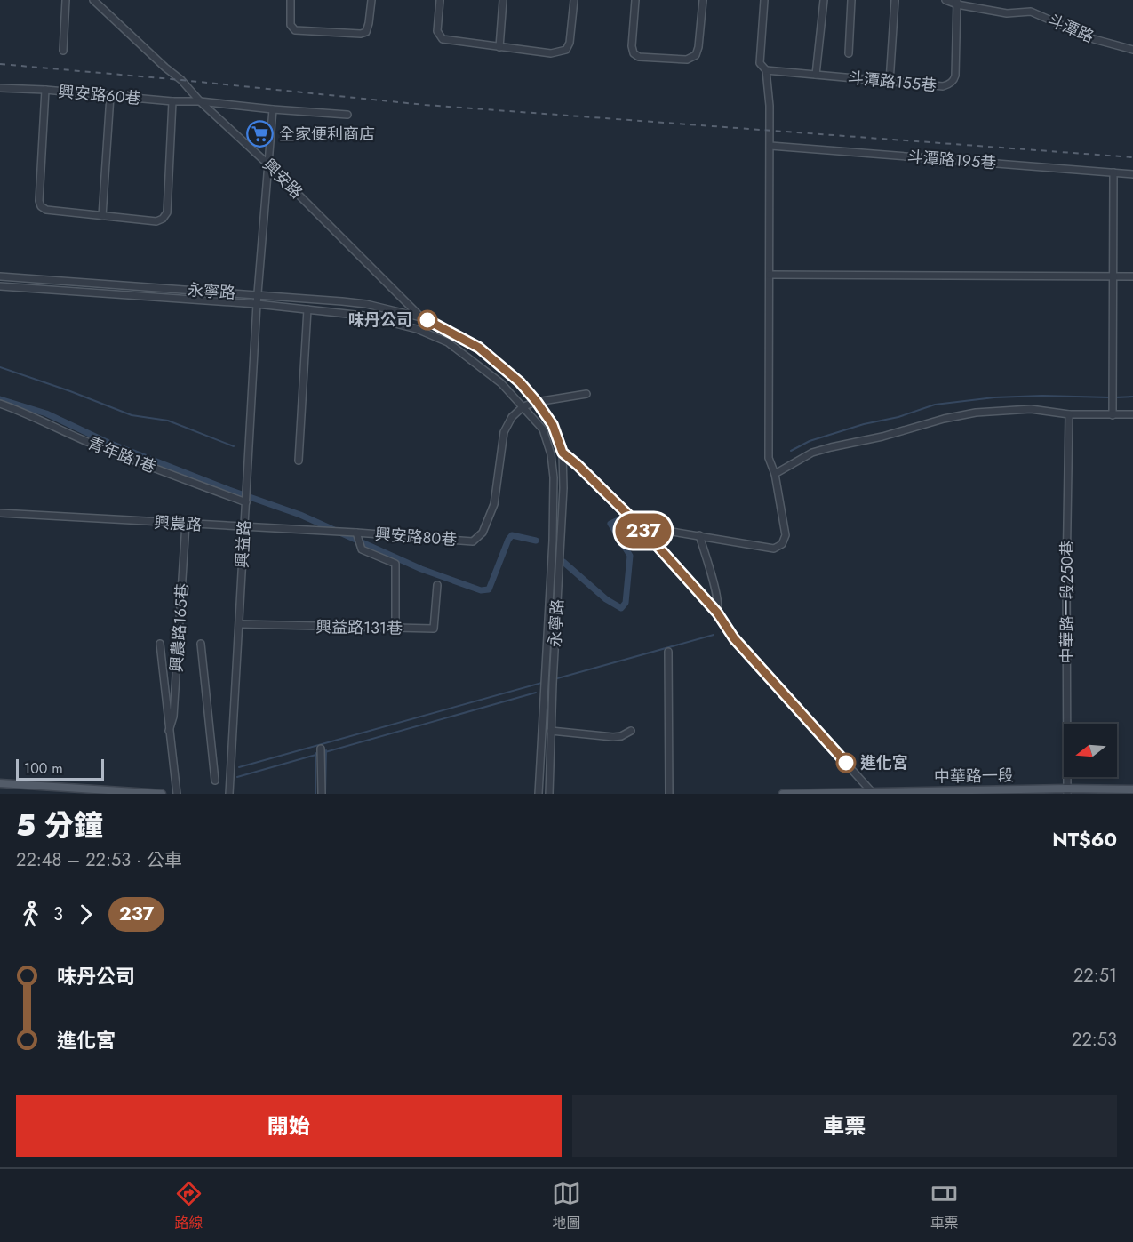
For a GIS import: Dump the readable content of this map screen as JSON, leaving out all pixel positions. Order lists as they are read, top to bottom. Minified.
{"streets":{"main road":["中華路一段"],"street":["斗潭路","斗潭路155巷","興安路60巷","斗潭路195巷","興安路","永寧路","青年路1巷","興農路","興安路80巷","興益路","中華路一段250巷","興農路165巷","興益路131巷"]},"crossings":[["斗潭路","斗潭路155巷"],["興安路60巷","興安路"],["興安路60巷","興益路"],["興安路","永寧路"],["興安路","興益路"],["興安路","中華路一段"],["永寧路","興益路"],["青年路1巷","興益路"],["興農路","興安路80巷"],["興農路","興益路"],["興農路","興農路165巷"],["興益路","興益路131巷"],["中華路一段250巷","中華路一段"]],"places":{"supermarket":["全家便利商店"],"other":["味丹公司","進化宮"]},"lines":["bus line 237"],"scale_bar":"100 m","north":"left","page":{"on_map":"237","scale":"100 m","heading":["5 分鐘","22:48 – 22:53 · 公車","NT$60"],"legs":["3","237"],"list":[{"name":"味丹公司","value":"22:51"},{"name":"進化宮","value":"22:53"}],"buttons":["開始","車票"],"tabs":["路線","地圖","車票"]}}
